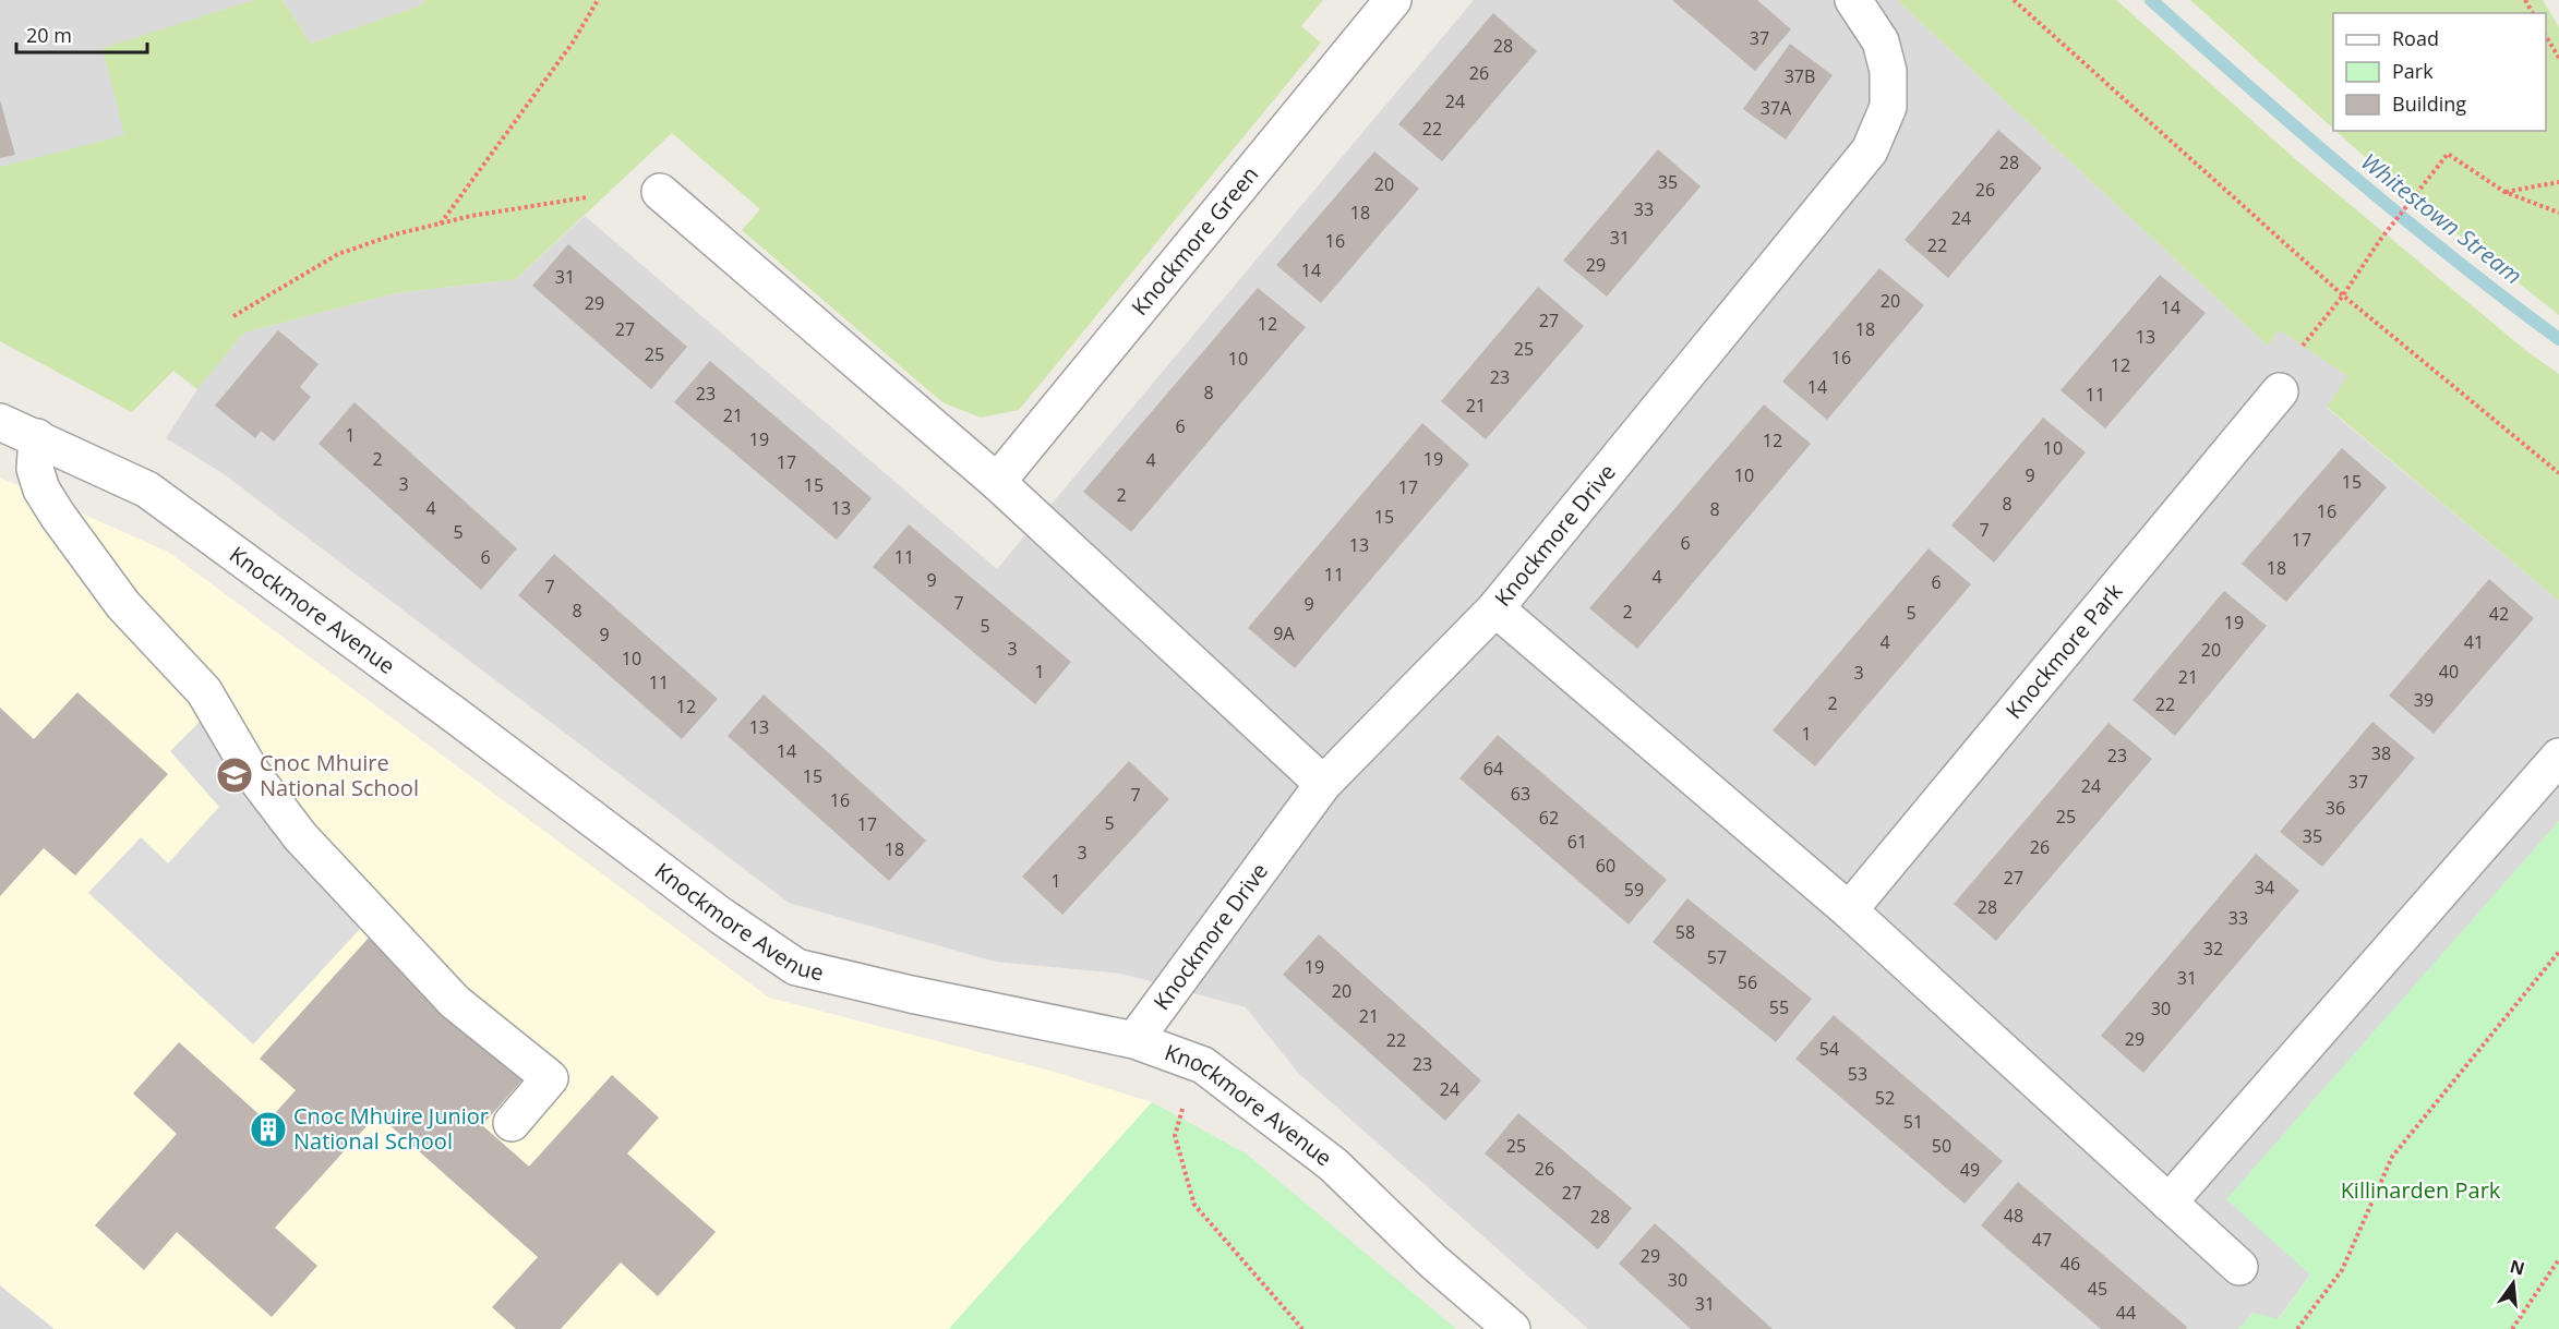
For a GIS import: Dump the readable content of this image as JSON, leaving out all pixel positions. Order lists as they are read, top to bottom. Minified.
{"streets":{"street":["Knockmore Green","Knockmore Drive","Knockmore Avenue","Knockmore Park"]},"crossings":[["Knockmore Drive","Knockmore Avenue"]],"water":["Whitestown Stream"],"parks":["Killinarden Park"],"places":{"school or university":["Cnoc Mhuire National School"],"building":["Cnoc Mhuire Junior National School"]},"house_numbers":["37","28","26","37B","24","37A","22","28","35","20","26","33","18","24","31","16","22","29","14","31","20","29","14","27","12","27","18","13","25","25","16","10","12","23","14","8","23","11","21","21","6","1","19","12","10","2","19","4","17","10","9","15","3","15","17","2","8","4","13","8","16","15","7","5","17","6","13","6","11","18","11","4","9","6","7","7","9","8","2","5","42","19","5","9A","9","4","41","3","20","10","1","40","3","21","11","39","2","22","12","13","1","14","38","23","64","15","37","24","63","7","16","36","25","62","5","17","35","61","26","18","3","60","27","1","34","59","28","33","58","32","57","19","31","56","20","55","30","21","29","22","54","23","53","24","52","51","25","50","26","49","27","48","28","47","29","46","30","45","31","44"],"legend":["Road","Park","Building"],"scale_bar":"20 m","north":"top"}
